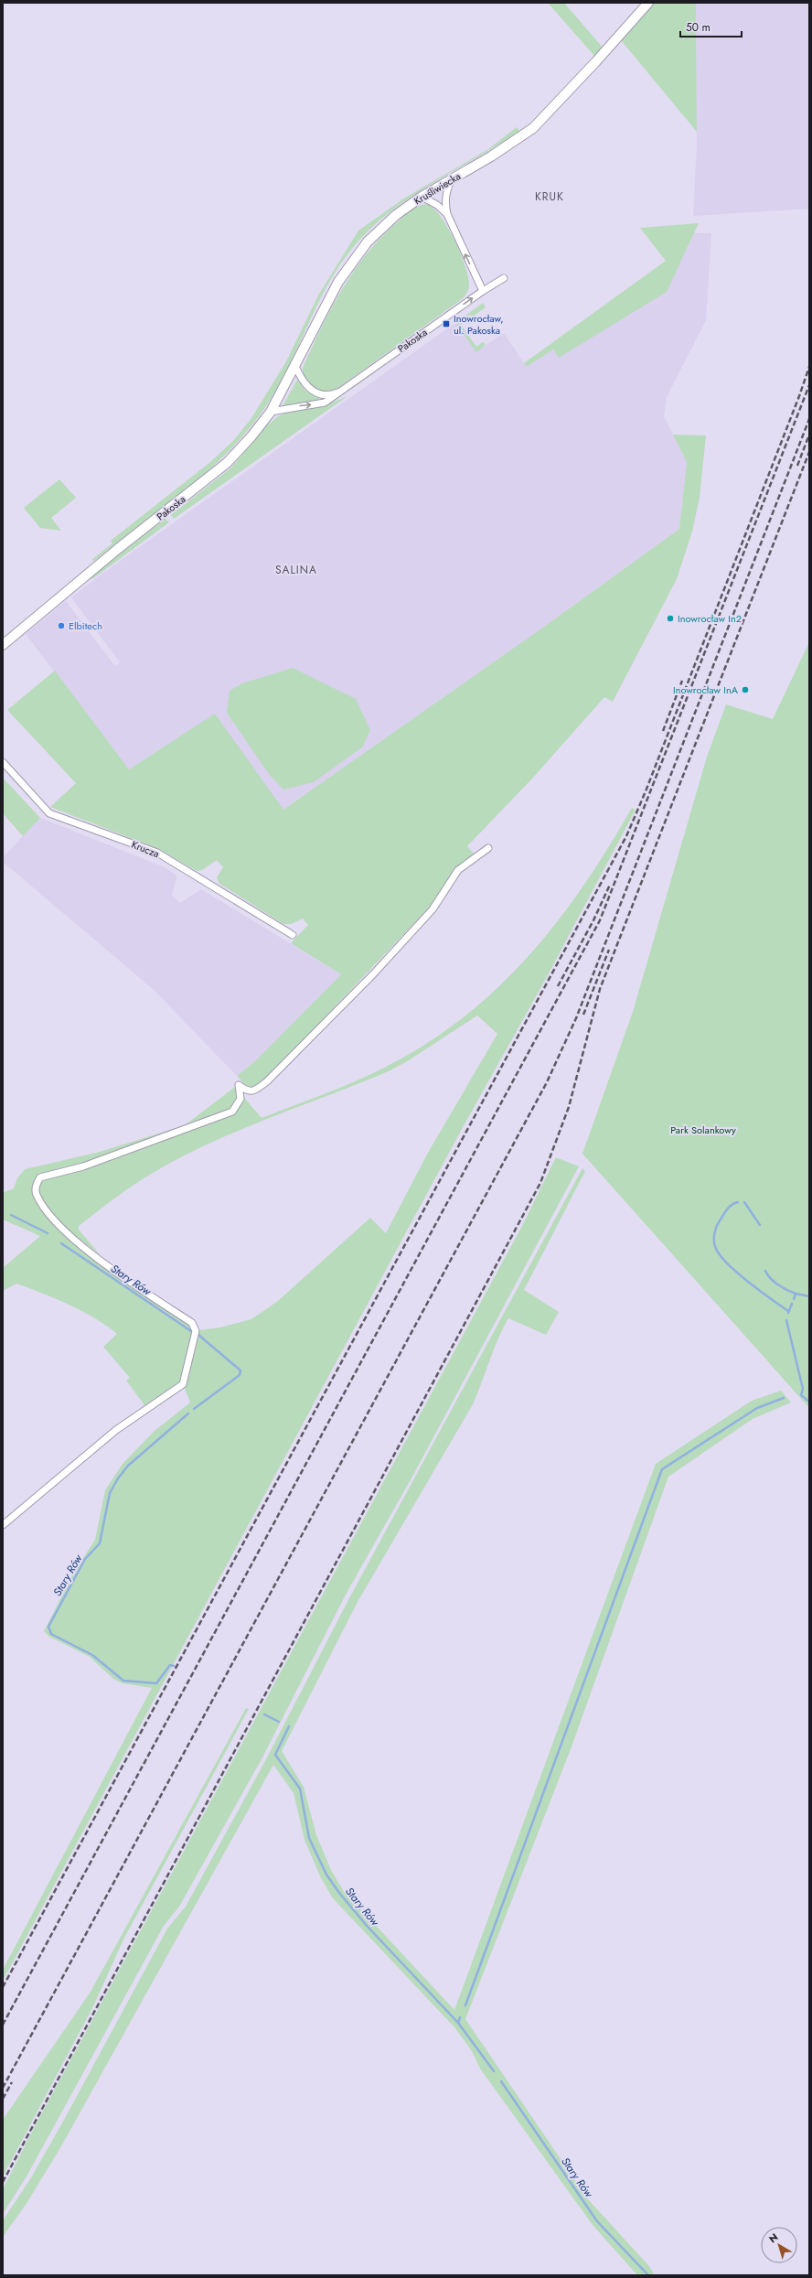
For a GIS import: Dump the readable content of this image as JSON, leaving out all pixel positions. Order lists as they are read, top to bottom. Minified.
{"streets":{"main road":["Kruśliwiecka","Pakoska"],"street":["Krucza"]},"crossings":[["Kruśliwiecka","Pakoska"]],"one_way":["Pakoska"],"districts":["KRUK","SALINA"],"water":["Stary Rów"],"parks":["Park Solankowy"],"places":{"transit":["Inowrocław, ul. Pakoska"],"other":["Inowrocław In2","Elbitech","Inowrocław InA"]},"scale_bar":"50 m","north":"top left"}
